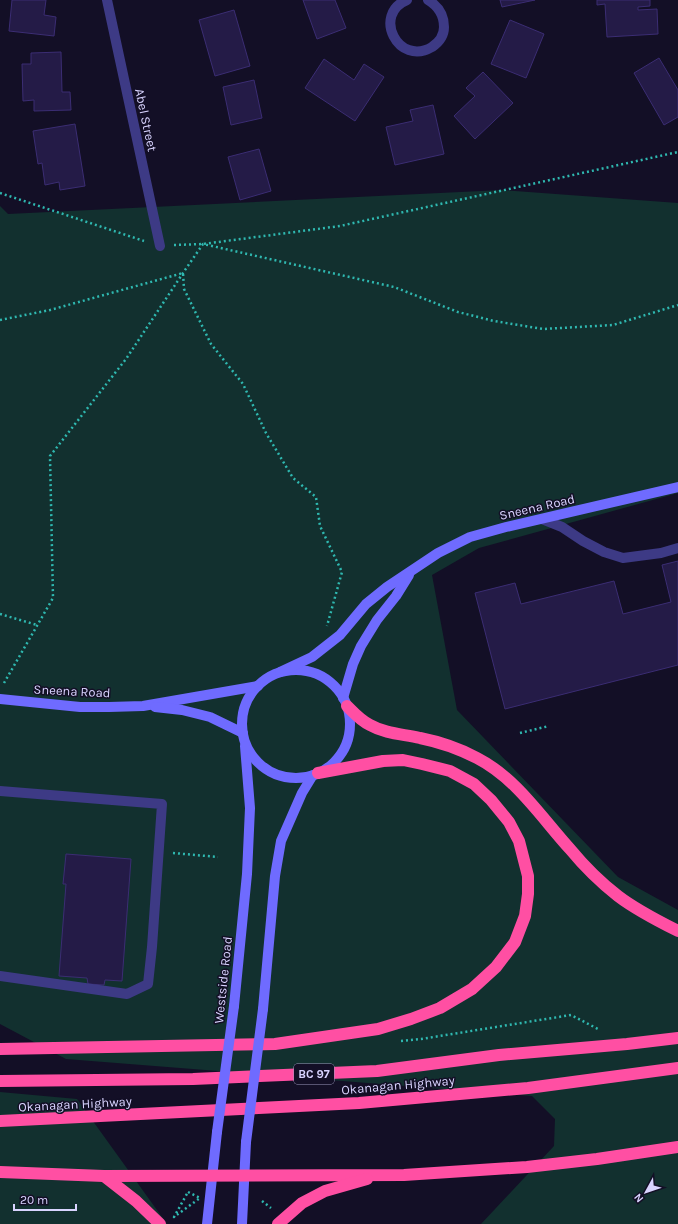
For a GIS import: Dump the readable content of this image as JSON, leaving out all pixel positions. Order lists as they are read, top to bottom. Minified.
{"streets":{"highway":["BC 97","Okanagan Highway"],"main road":["Sneena Road","Westside Road"],"street":["Abel Street"]},"crossings":[["Sneena Road","Westside Road"]],"scale_bar":"20 m","north":"bottom left"}
